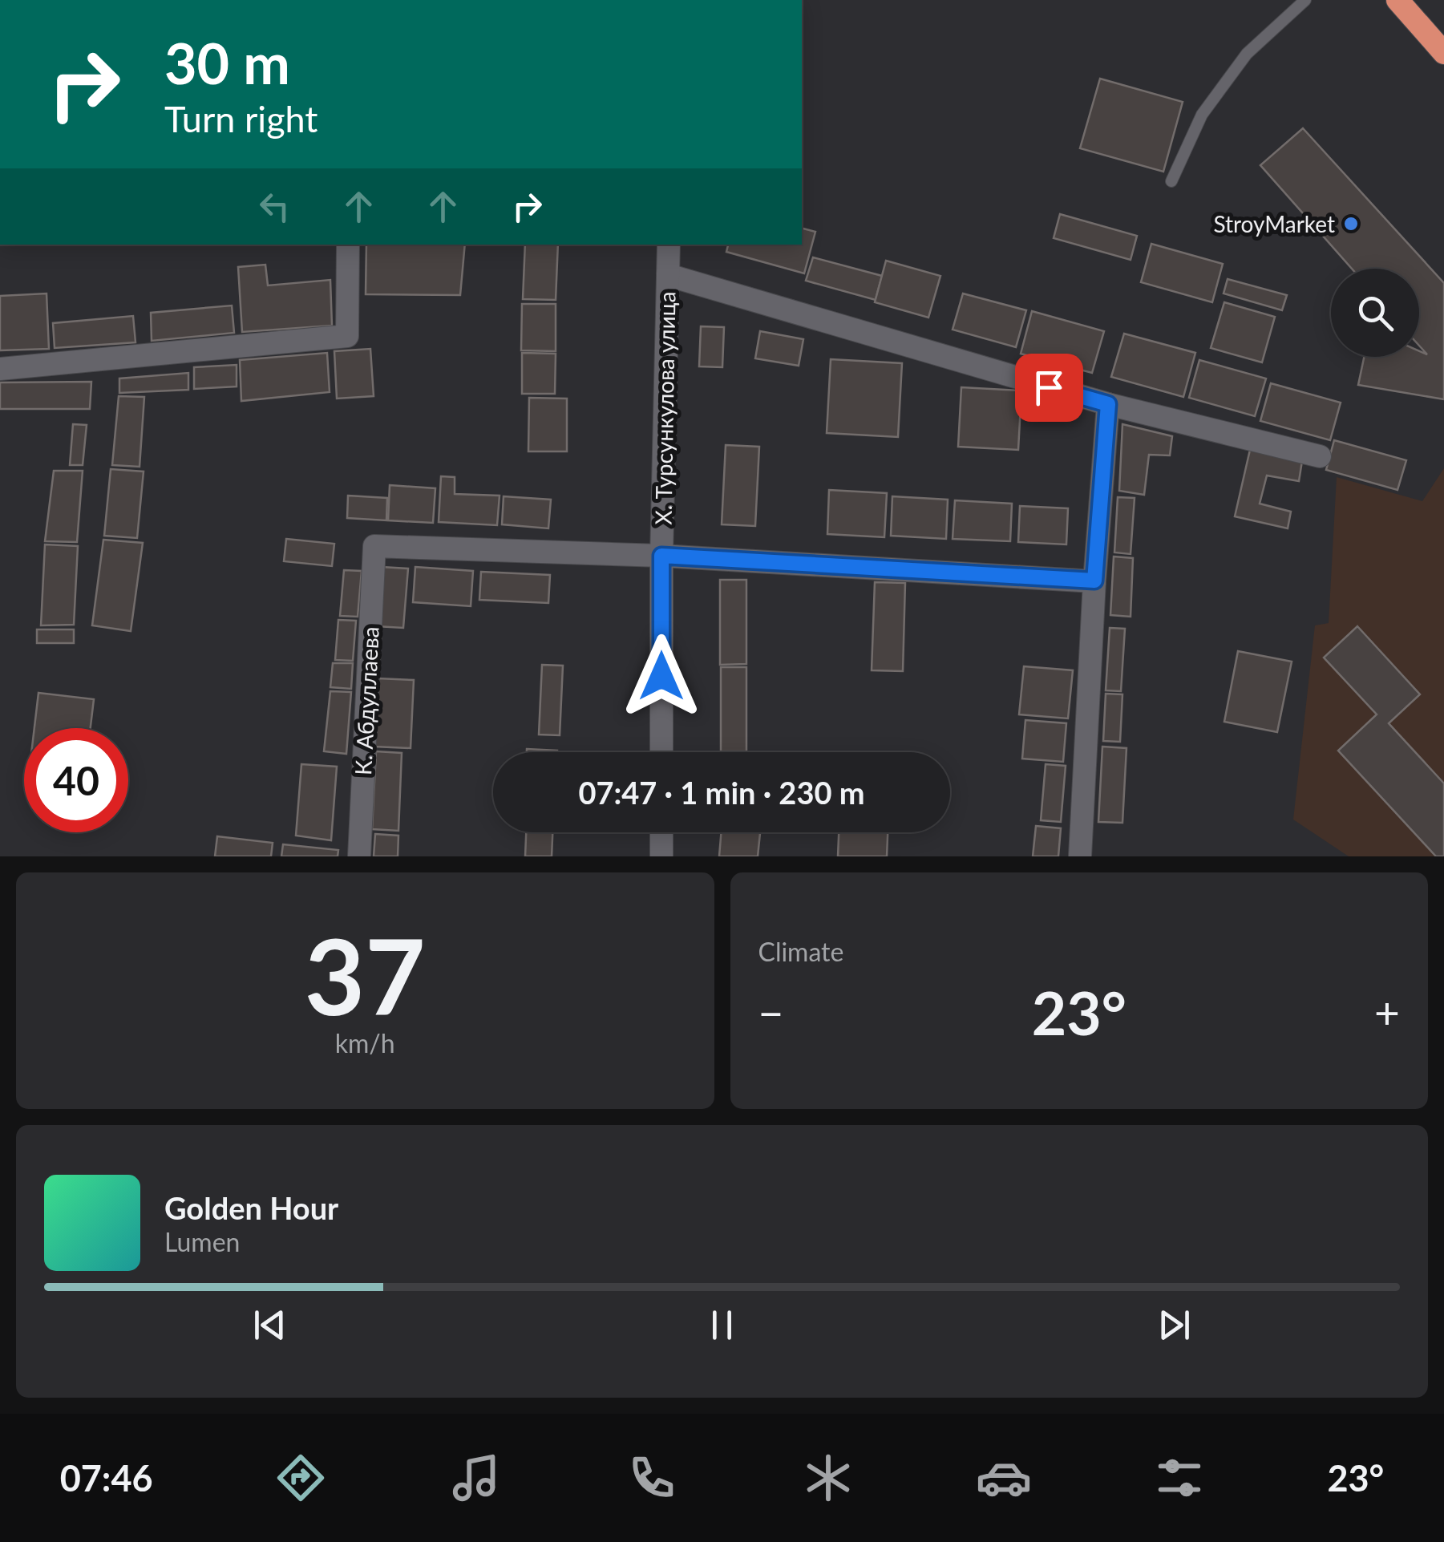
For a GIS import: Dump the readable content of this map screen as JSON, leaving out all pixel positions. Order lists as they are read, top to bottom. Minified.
{"streets":{"street":["Х. Турсункулова улица","К. Абдуллаева"]},"crossings":[["Х. Турсункулова улица","К. Абдуллаева"]],"places":["StroyMarket"],"page":{"turn":["30 m","Turn right"],"limit":"40","trip":"07:47 · 1 min · 230 m","tile":[["37","km/h"],"Climate"],"heat":["−","23°","+"],"song":["Golden Hour","Lumen"],"tabs":["07:46","23°"]}}
